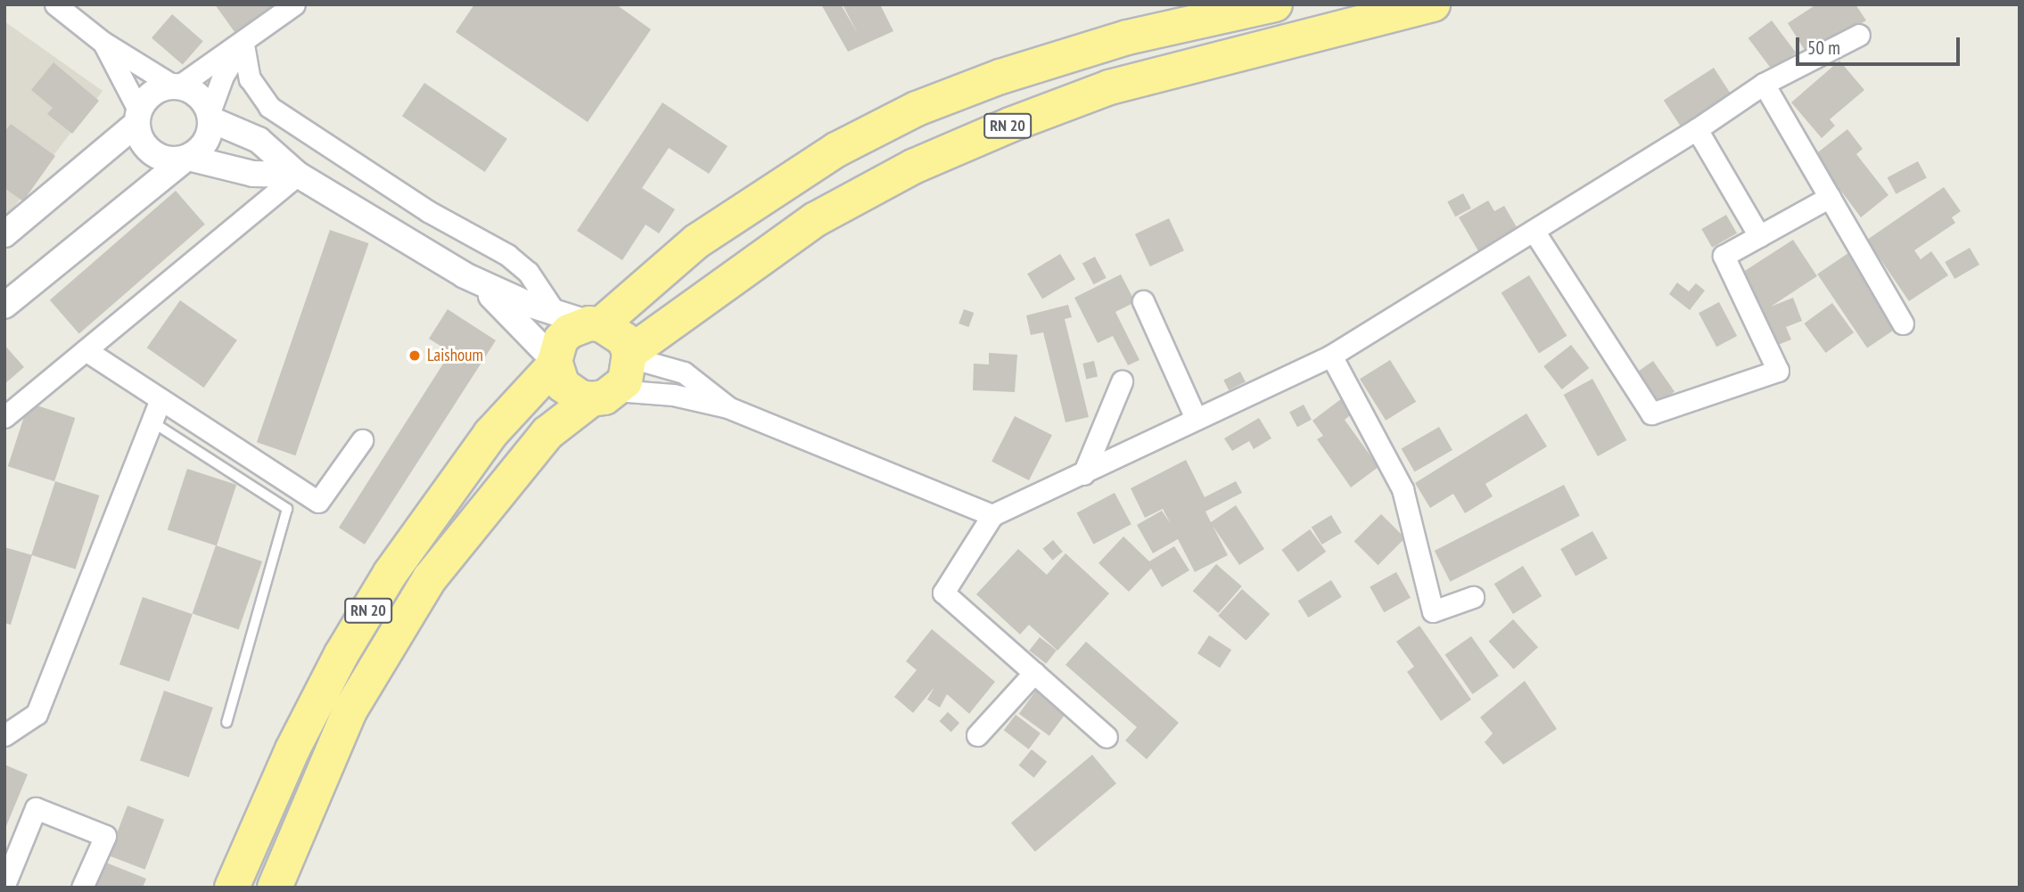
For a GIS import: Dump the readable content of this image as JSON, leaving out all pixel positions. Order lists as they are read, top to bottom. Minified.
{"streets":{"highway":["RN 20"]},"places":["Laishoum"],"scale_bar":"50 m"}
